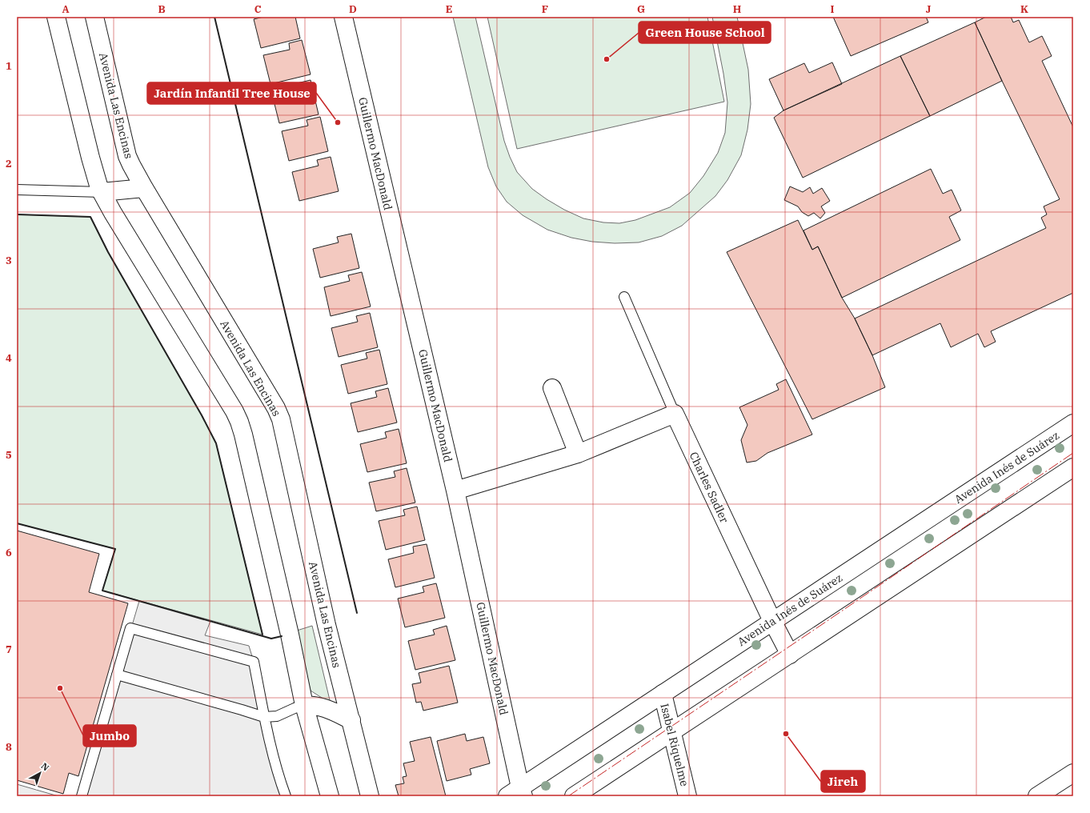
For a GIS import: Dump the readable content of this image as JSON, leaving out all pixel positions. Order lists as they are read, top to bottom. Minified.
{"streets":{"street":["Avenida Las Encinas","Guillermo MacDonald","Avenida Inés de Suárez","Charles Sadler","Isabel Riquelme"]},"crossings":[["Guillermo MacDonald","Avenida Inés de Suárez"],["Avenida Inés de Suárez","Charles Sadler"],["Avenida Inés de Suárez","Isabel Riquelme"]],"places":["Green House School","Jardín Infantil Tree House","Jumbo","Jireh"],"north":"top right","grid":{"columns":["A","B","C","D","E","F","G","H","I","J","K"],"rows":["1","2","3","4","5","6","7","8"]}}
